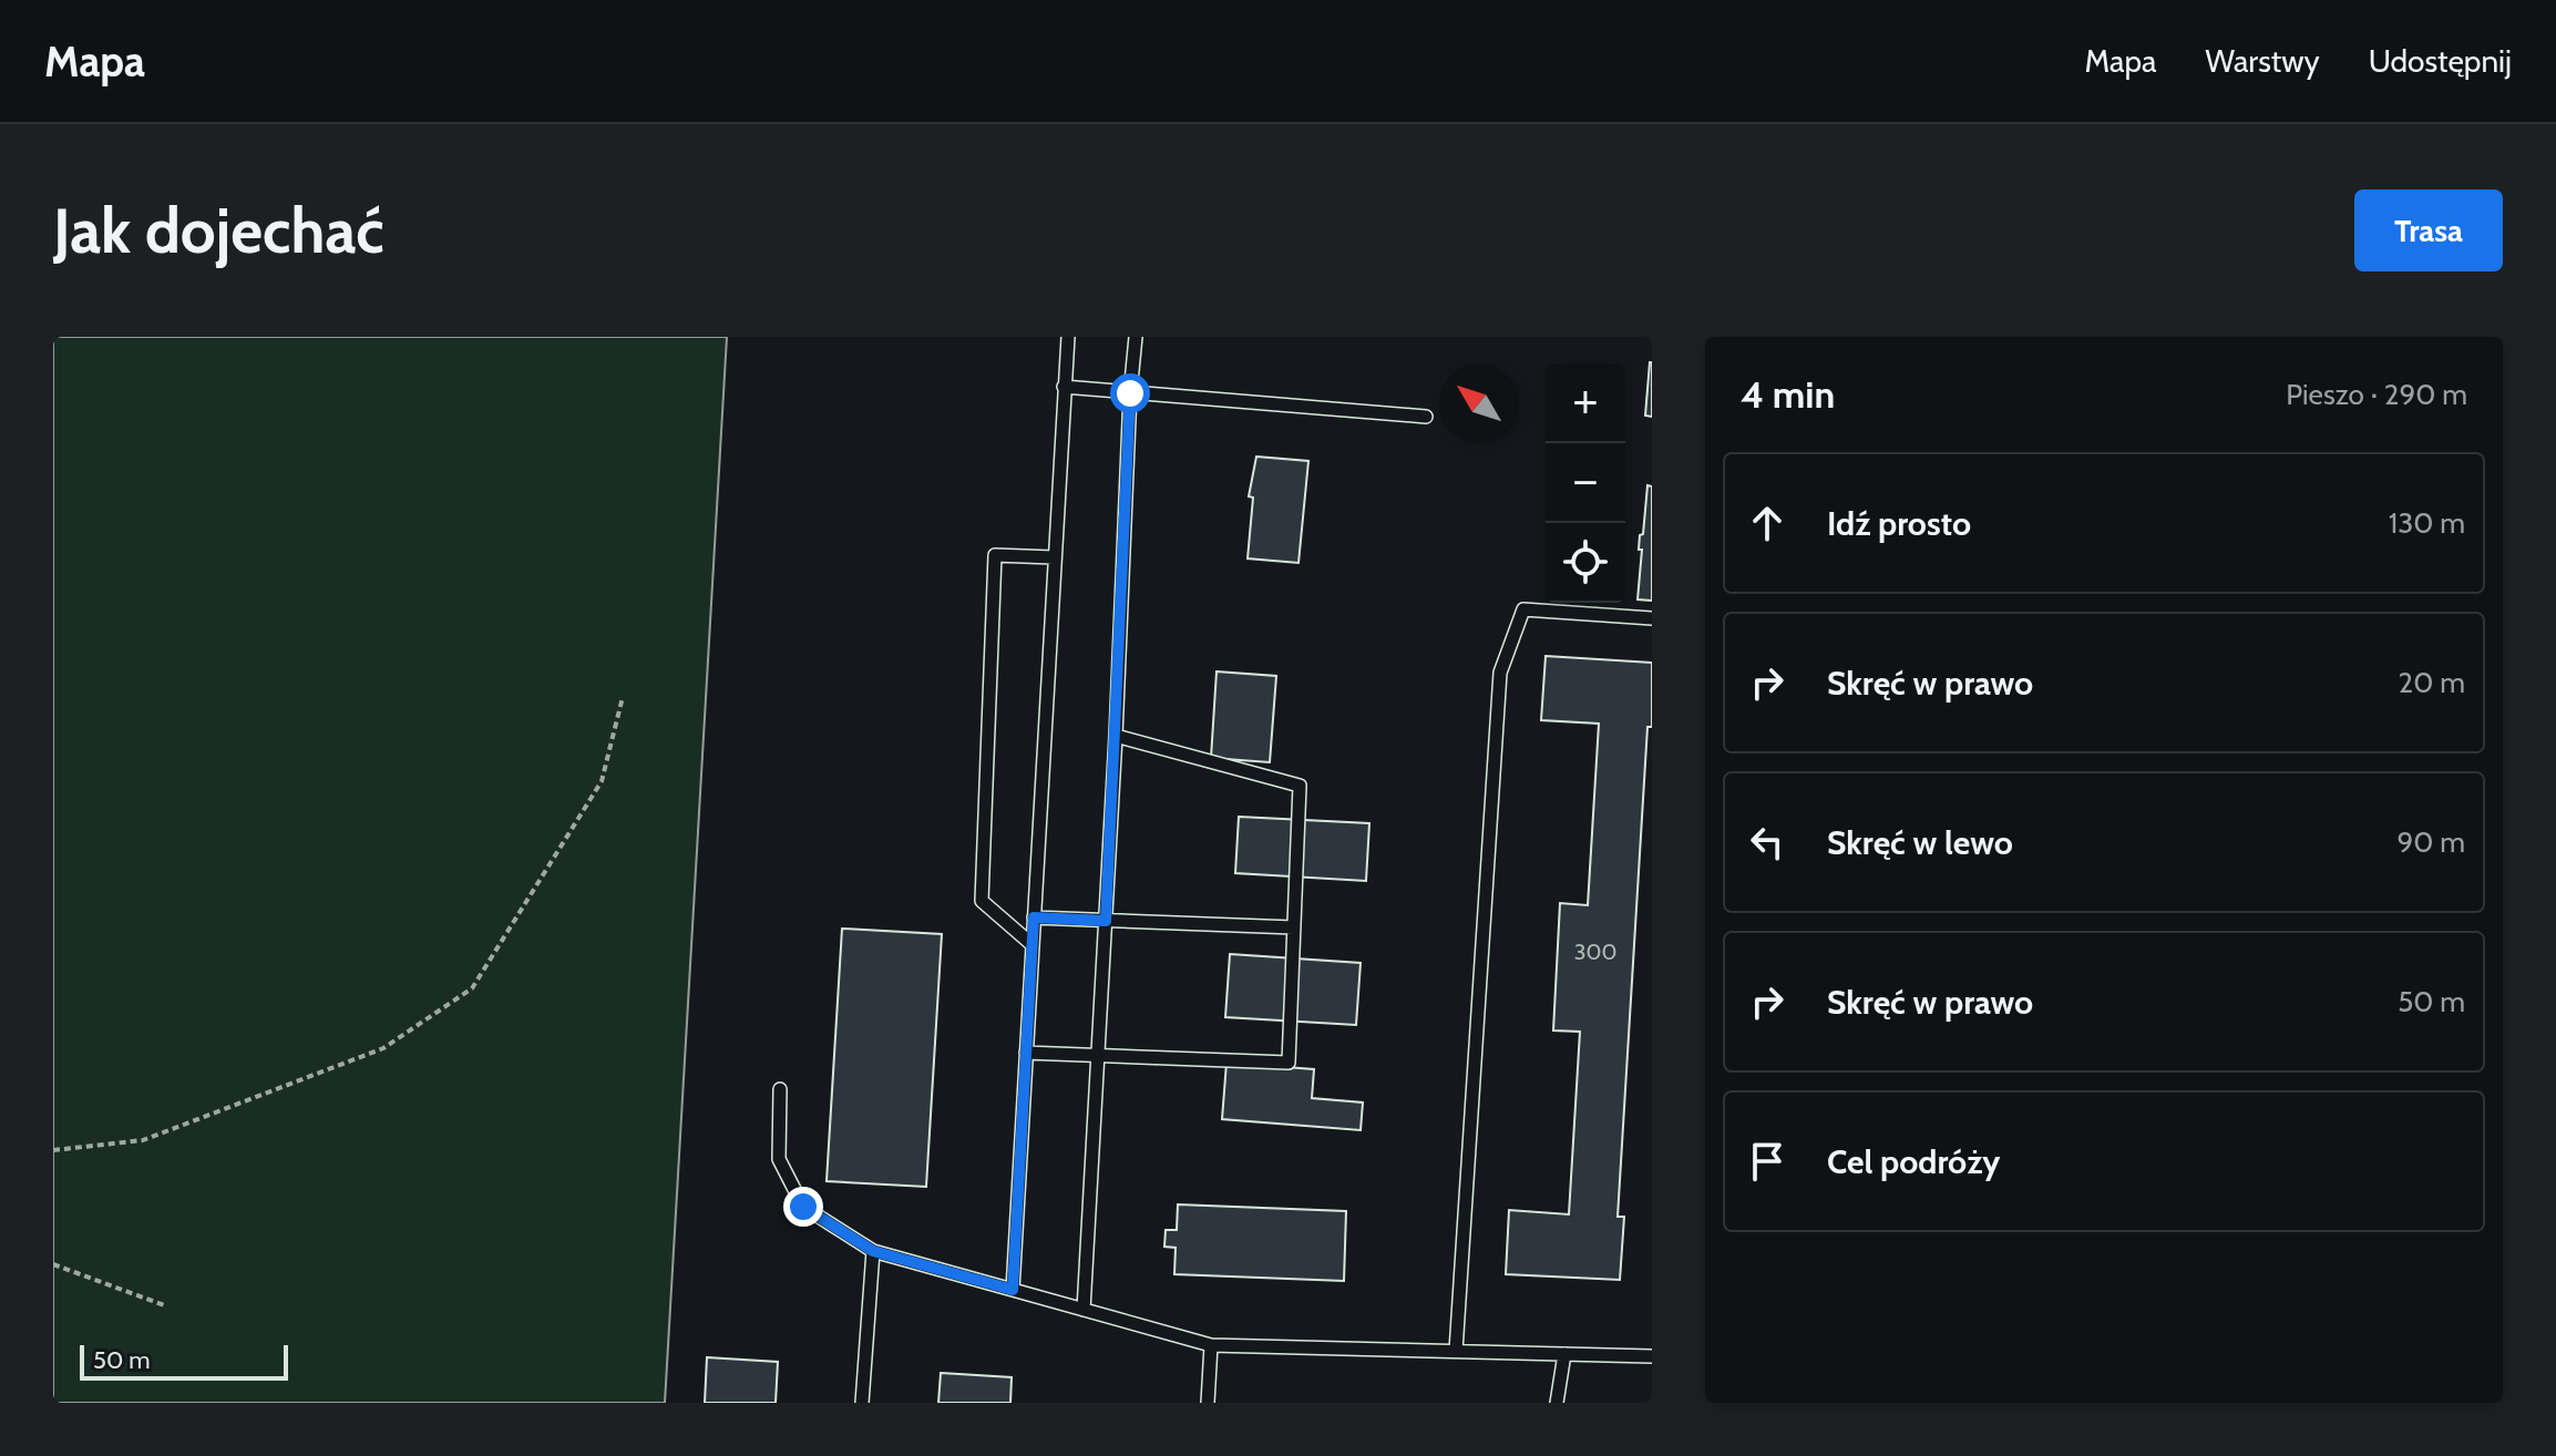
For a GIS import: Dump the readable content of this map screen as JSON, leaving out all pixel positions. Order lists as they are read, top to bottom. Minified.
{"house_numbers":["300"],"scale_bar":"50 m","north":"top left","page":{"header":"Mapa","nav":["Mapa","Warstwy","Udostępnij"],"buttons":"Trasa","title":"Jak dojechać","heading":["4 min","Pieszo · 290 m"],"map_buttons":["+","−"],"list":[["Idź prosto","130 m"],["Skręć w prawo","20 m"],["Skręć w lewo","90 m"],["Skręć w prawo","50 m"],"Cel podróży"],"scale":"50 m"}}
